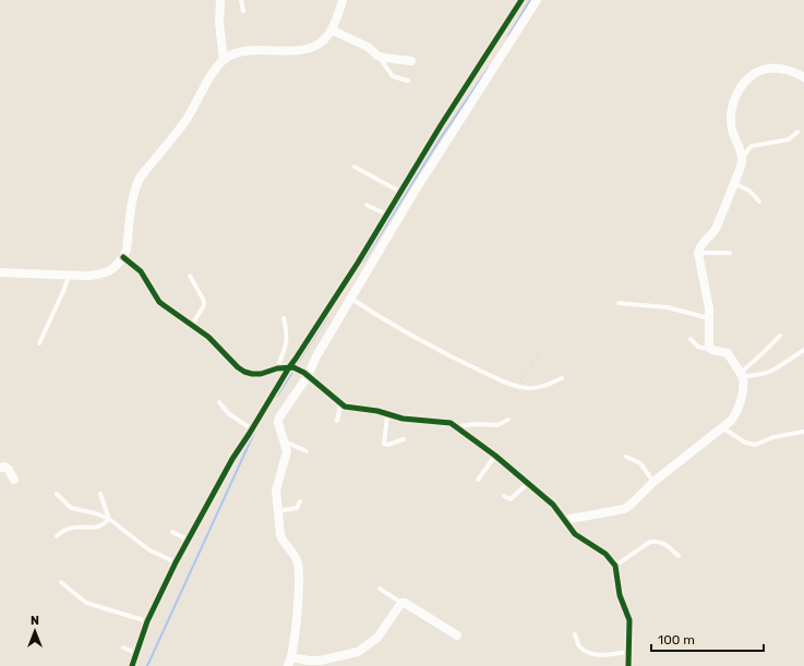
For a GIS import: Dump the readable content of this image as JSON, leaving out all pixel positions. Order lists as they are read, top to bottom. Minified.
{"scale_bar":"100 m","north":"top"}
